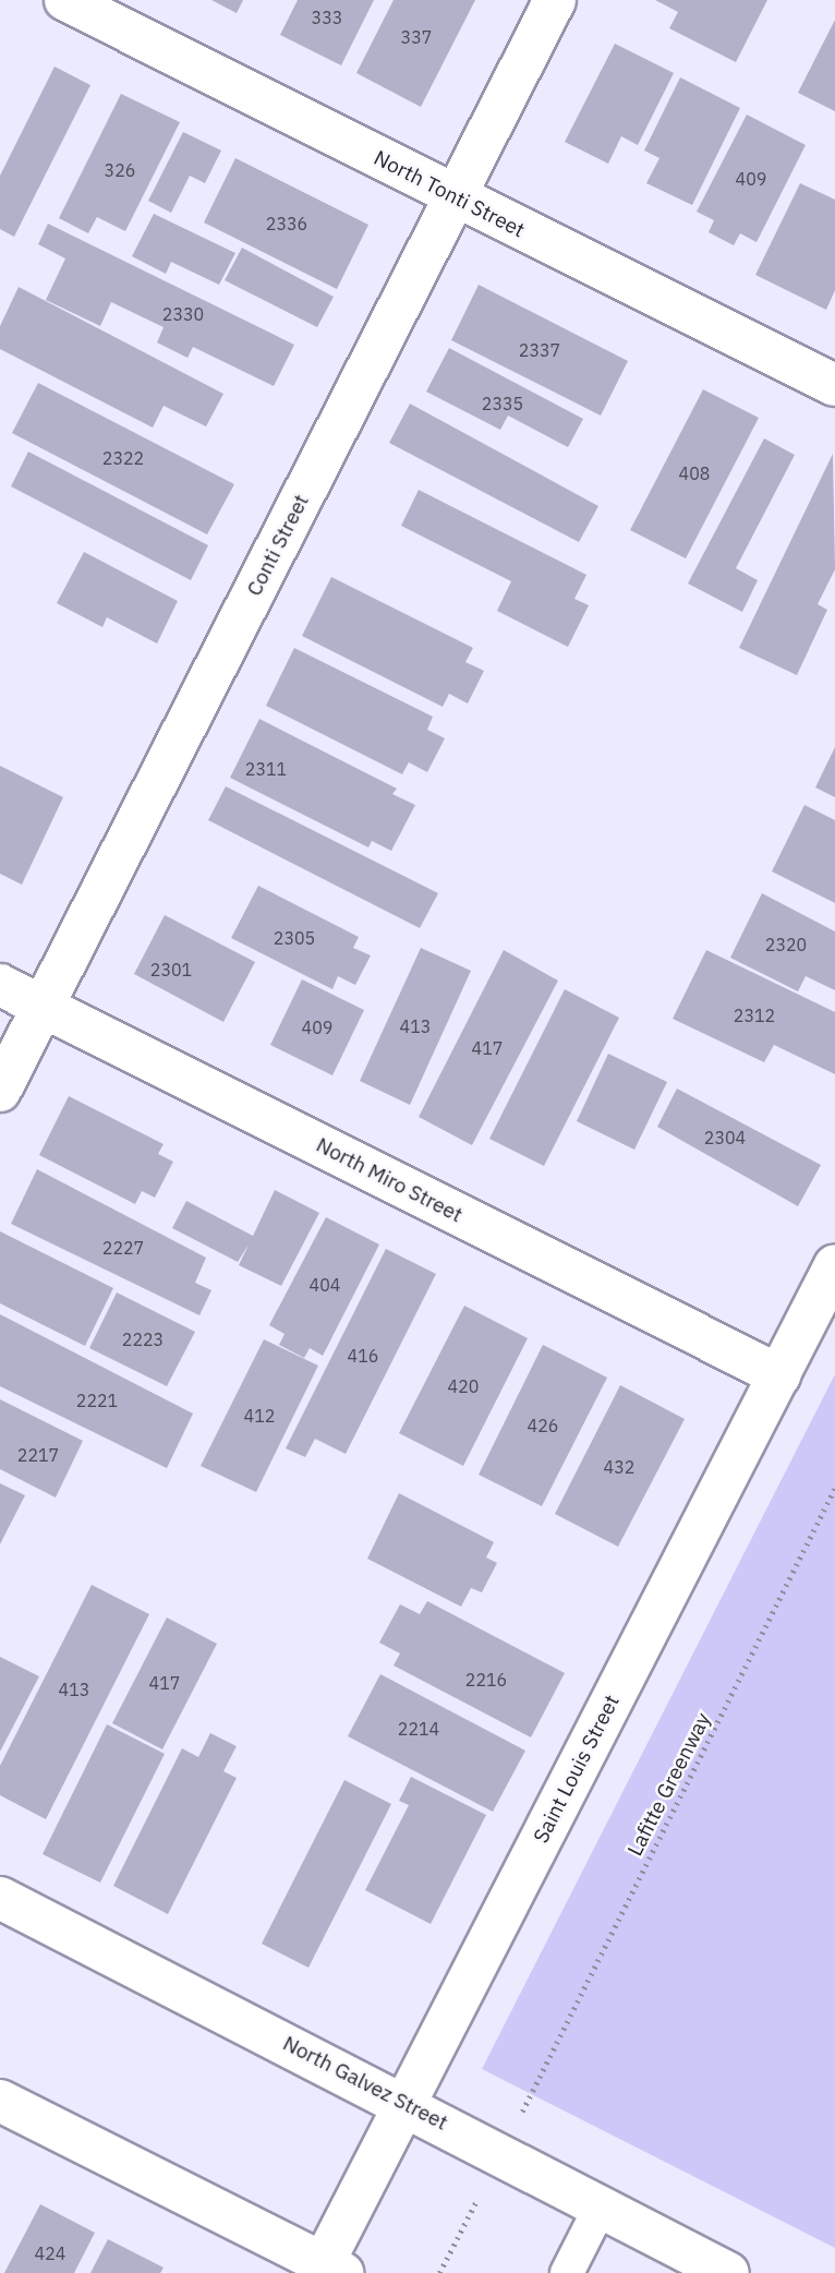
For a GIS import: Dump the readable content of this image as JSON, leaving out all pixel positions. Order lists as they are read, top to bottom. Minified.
{"streets":{"street":["North Tonti Street","Conti Street","North Miro Street","Saint Louis Street","North Galvez Street"],"path":["Lafitte Greenway"]},"crossings":[["North Tonti Street","Conti Street"],["Conti Street","North Miro Street"],["North Miro Street","Saint Louis Street"],["Saint Louis Street","North Galvez Street"]],"house_numbers":["333","337","326","409","2336","2330","2337","2335","2322","408","2311","2305","2320","2301","2312","413","409","417","2304","2227","404","2223","416","420","2221","412","426","2217","432","2216","417","413","2214","424"]}
